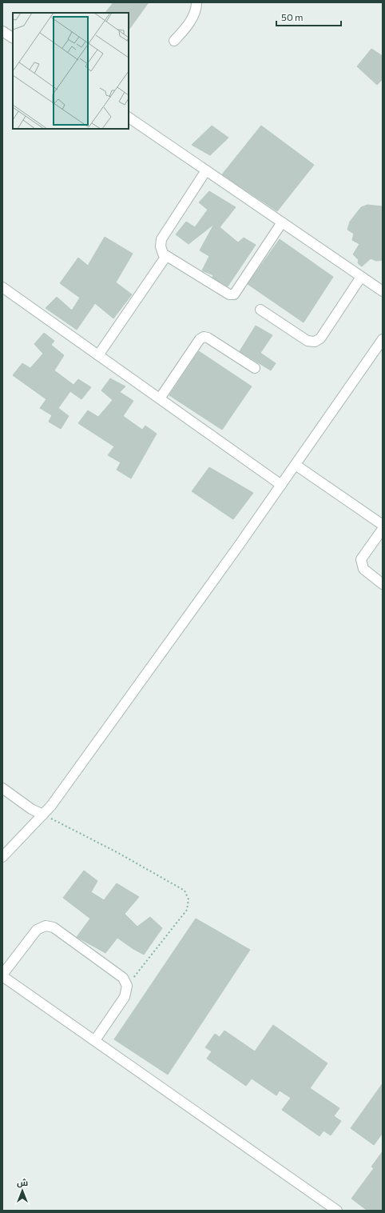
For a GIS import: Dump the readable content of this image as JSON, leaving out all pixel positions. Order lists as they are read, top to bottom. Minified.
{"scale_bar":"50 m","north":"top"}
